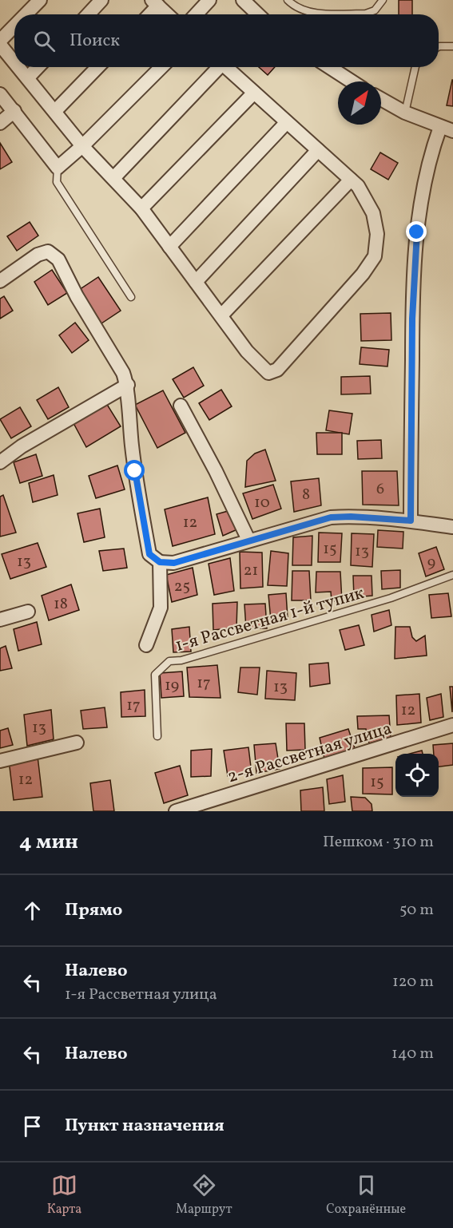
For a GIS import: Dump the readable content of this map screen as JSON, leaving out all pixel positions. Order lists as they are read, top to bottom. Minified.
{"streets":{"street":["2-я Рассветная улица"],"lane":["1-я Рассветная 1-й тупик"]},"house_numbers":["6","8","10","12","15","13","13","9","21","25","18","17","19","13","17","12","13","12","15"],"north":"top right","page":{"search":"Поиск","heading":["4 мин","Пешком · 310 m"],"list":[["Прямо","50 m"],["Налево","1-я Рассветная улица","120 m"],["Налево","140 m"],"Пункт назначения"],"nav":["Карта","Маршрут","Сохранённые"]}}
